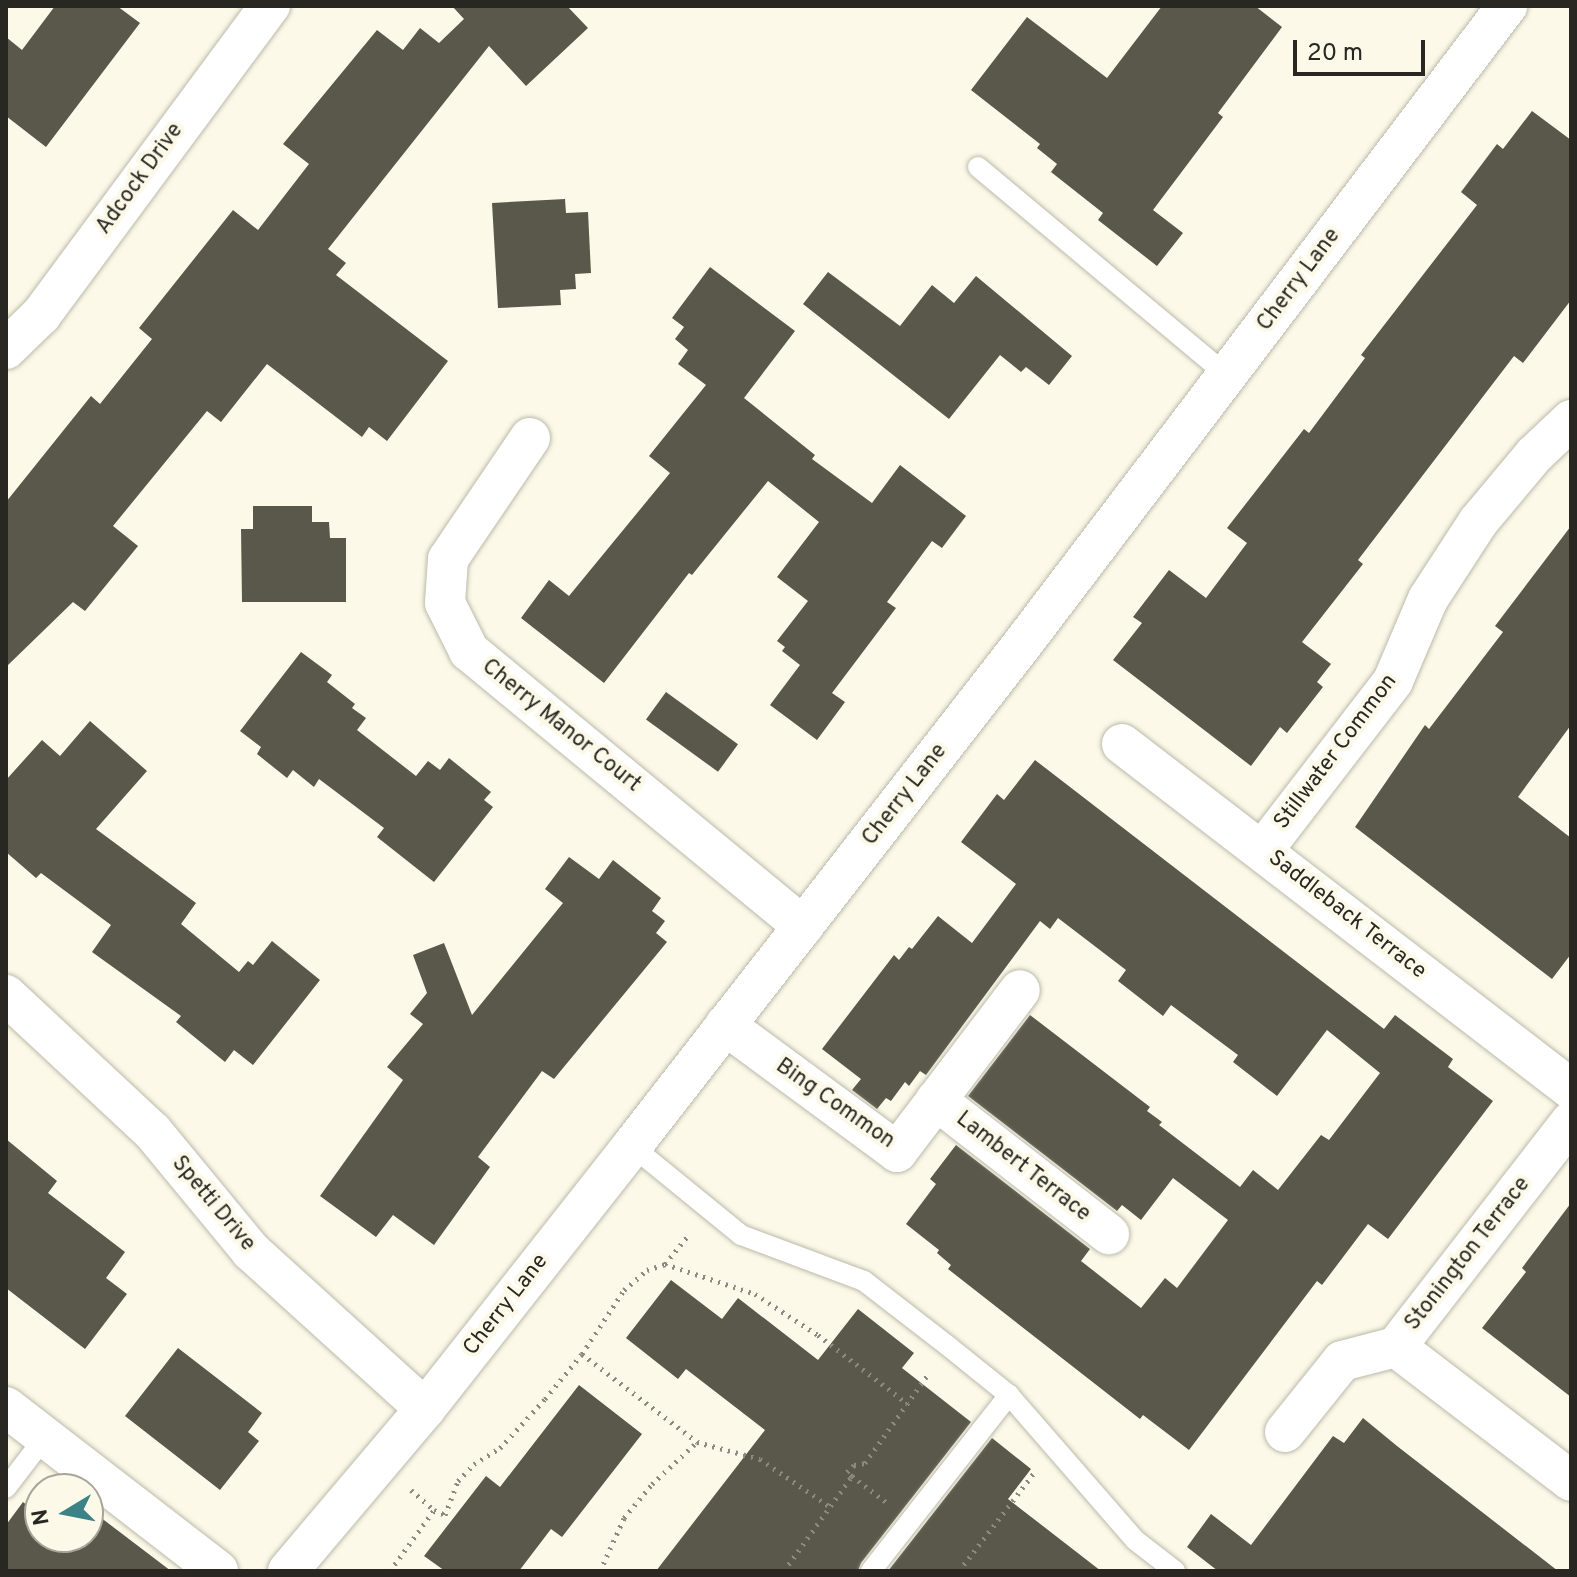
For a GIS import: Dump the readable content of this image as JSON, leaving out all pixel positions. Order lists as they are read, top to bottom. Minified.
{"streets":{"street":["Adcock Drive","Cherry Lane","Cherry Manor Court","Stillwater Common","Saddleback Terrace","Bing Common","Lambert Terrace","Spetti Drive","Stonington Terrace"]},"crossings":[["Cherry Lane","Cherry Manor Court"],["Cherry Lane","Bing Common"],["Cherry Lane","Spetti Drive"],["Stillwater Common","Saddleback Terrace"],["Bing Common","Lambert Terrace"]],"scale_bar":"20 m","north":"left"}
